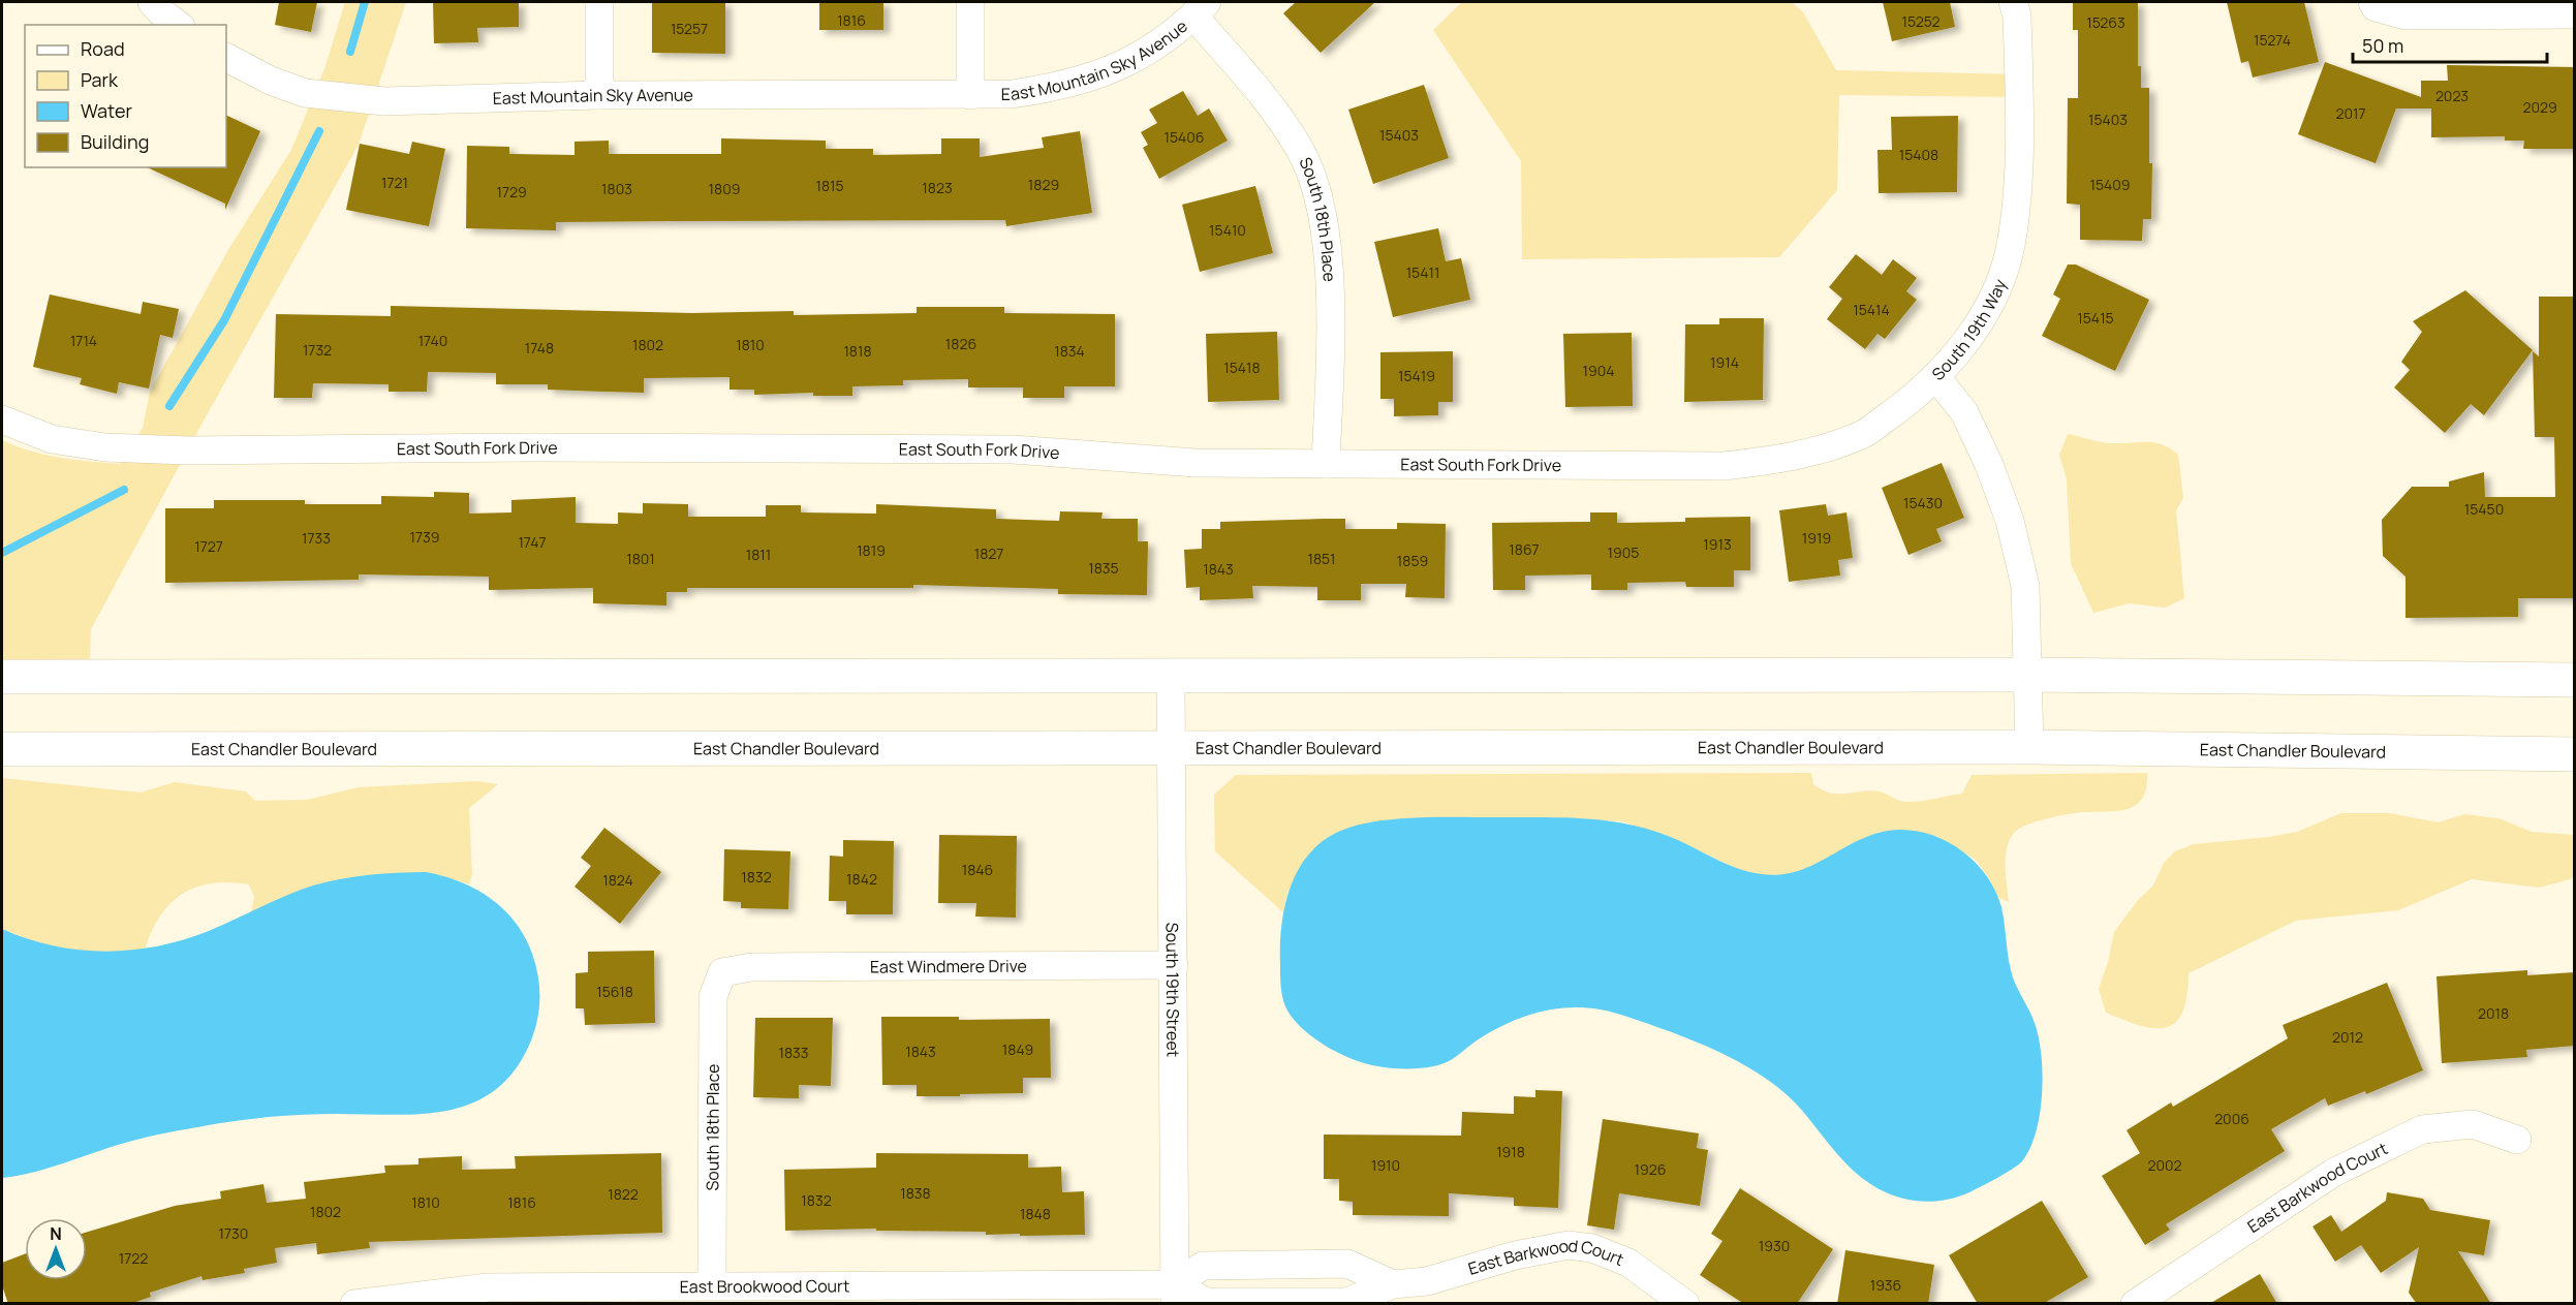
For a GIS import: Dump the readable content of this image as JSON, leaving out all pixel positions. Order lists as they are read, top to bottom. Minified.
{"streets":{"main road":["East Chandler Boulevard"],"street":["East Mountain Sky Avenue","South 18th Place","South 19th Way","East South Fork Drive","East Windmere Drive","South 19th Street","East Barkwood Court","East Brookwood Court"]},"crossings":[["East Mountain Sky Avenue","South 18th Place"],["South 18th Place","East South Fork Drive"],["South 18th Place","East Windmere Drive"],["South 18th Place","East Brookwood Court"],["South 19th Way","East South Fork Drive"],["South 19th Way","East Chandler Boulevard"],["East Chandler Boulevard","South 19th Street"],["East Windmere Drive","South 19th Street"],["South 19th Street","East Barkwood Court"],["South 19th Street","East Brookwood Court"],["East Barkwood Court","East Brookwood Court"]],"house_numbers":["1816","15252","15263","15257","15274","2023","2029","2017","15403","15403","15406","15408","1721","1829","15409","1815","1823","1803","1809","1729","15410","15411","15414","15415","1714","1740","1826","1802","1810","1748","1732","1818","1834","1914","15418","1904","15419","15430","15450","1739","1733","1919","1747","1913","1727","1867","1819","1905","1827","1811","1801","1851","1859","1835","1843","1846","1832","1842","1824","15618","2018","2012","1849","1843","1833","2006","1918","1910","2002","1926","1838","1822","1832","1810","1816","1802","1848","1730","1930","1722","1936"],"legend":["Road","Park","Water","Building"],"scale_bar":"50 m","north":"top"}
